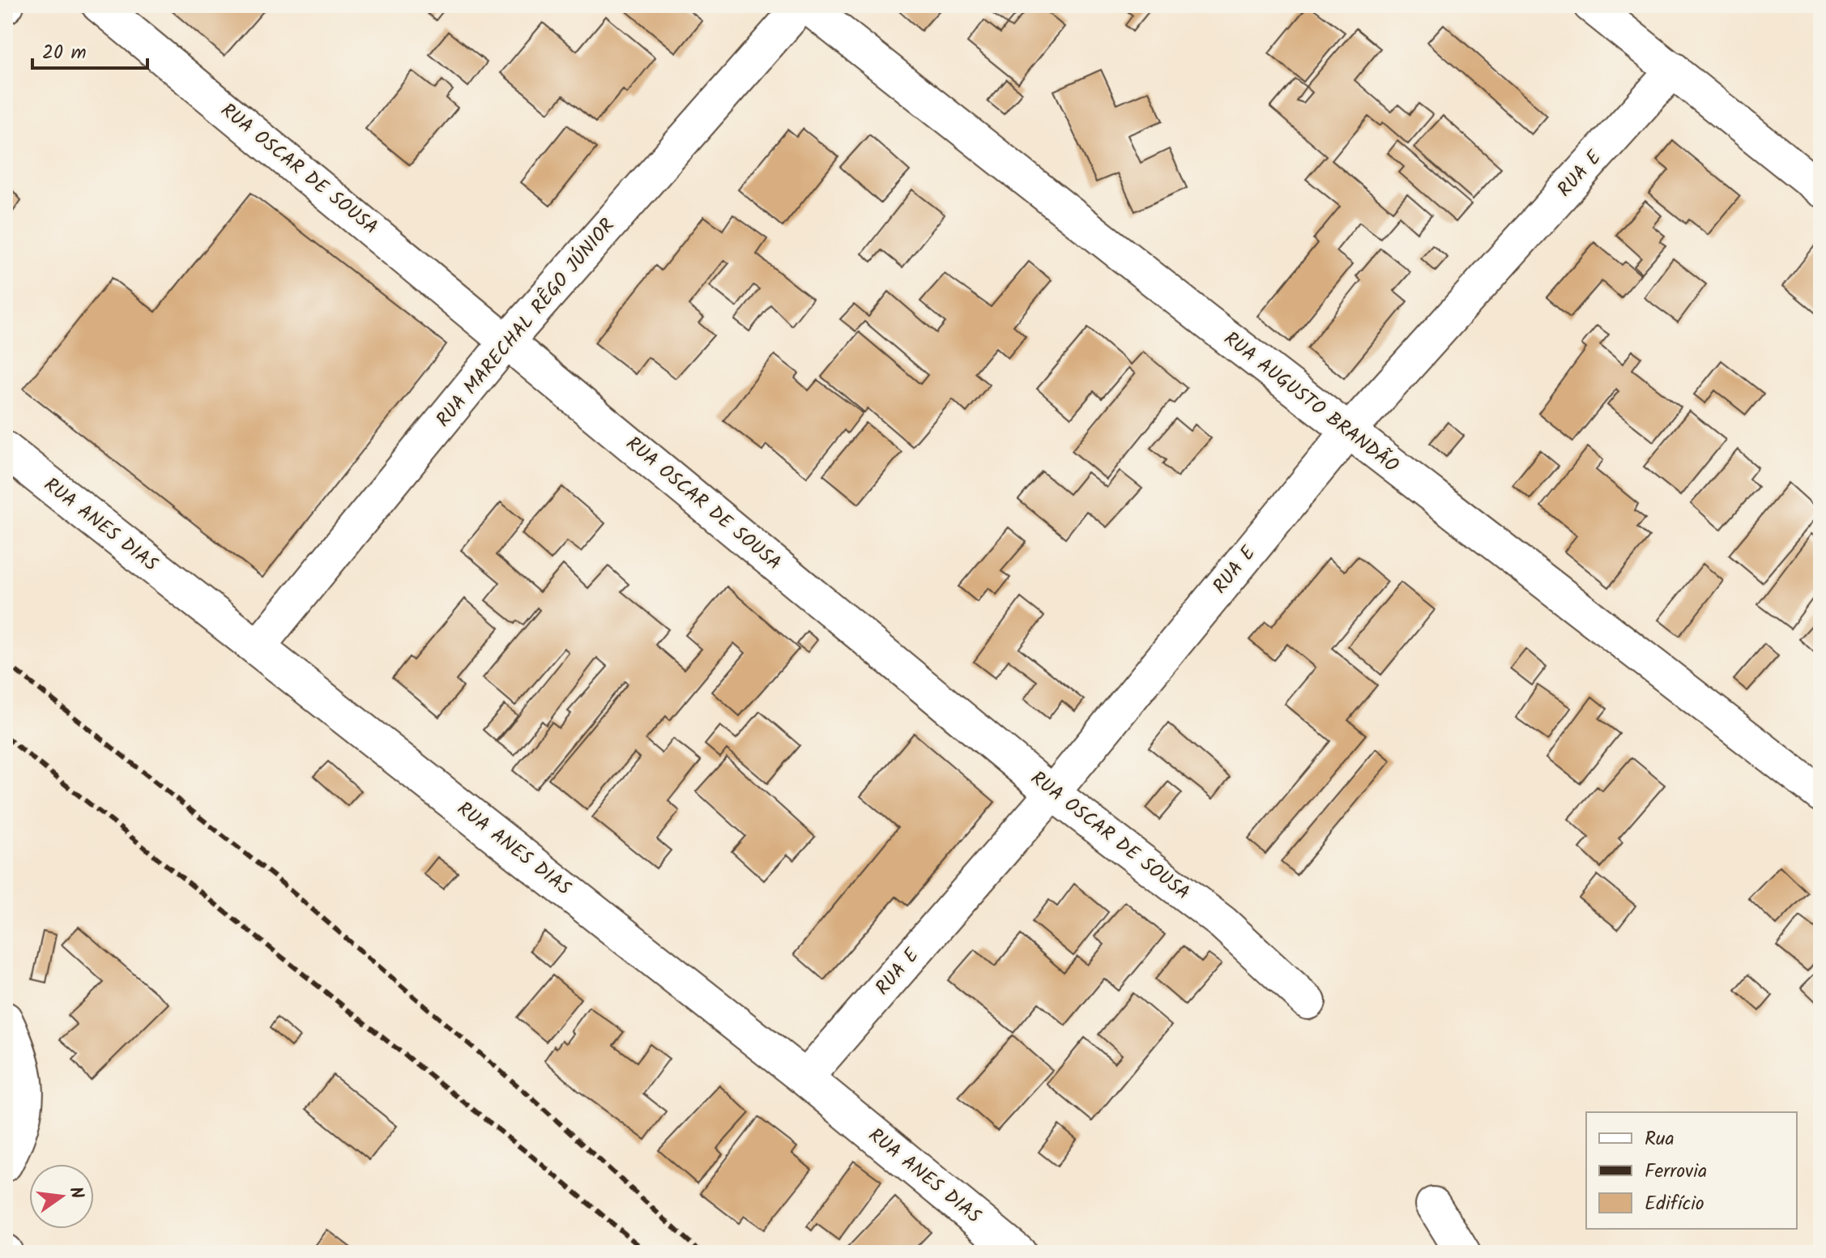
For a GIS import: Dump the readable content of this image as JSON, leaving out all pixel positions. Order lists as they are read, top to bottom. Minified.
{"streets":{"street":["RUA OSCAR DE SOUSA","RUA E","RUA MARECHAL RÊGO JÚNIOR","RUA AUGUSTO BRANDÃO","RUA ANES DIAS"]},"crossings":[["RUA OSCAR DE SOUSA","RUA E"],["RUA OSCAR DE SOUSA","RUA MARECHAL RÊGO JÚNIOR"],["RUA E","RUA AUGUSTO BRANDÃO"],["RUA E","RUA ANES DIAS"],["RUA MARECHAL RÊGO JÚNIOR","RUA AUGUSTO BRANDÃO"],["RUA MARECHAL RÊGO JÚNIOR","RUA ANES DIAS"]],"legend":["Rua","Ferrovia","Edifício"],"scale_bar":"20 m","north":"right"}
